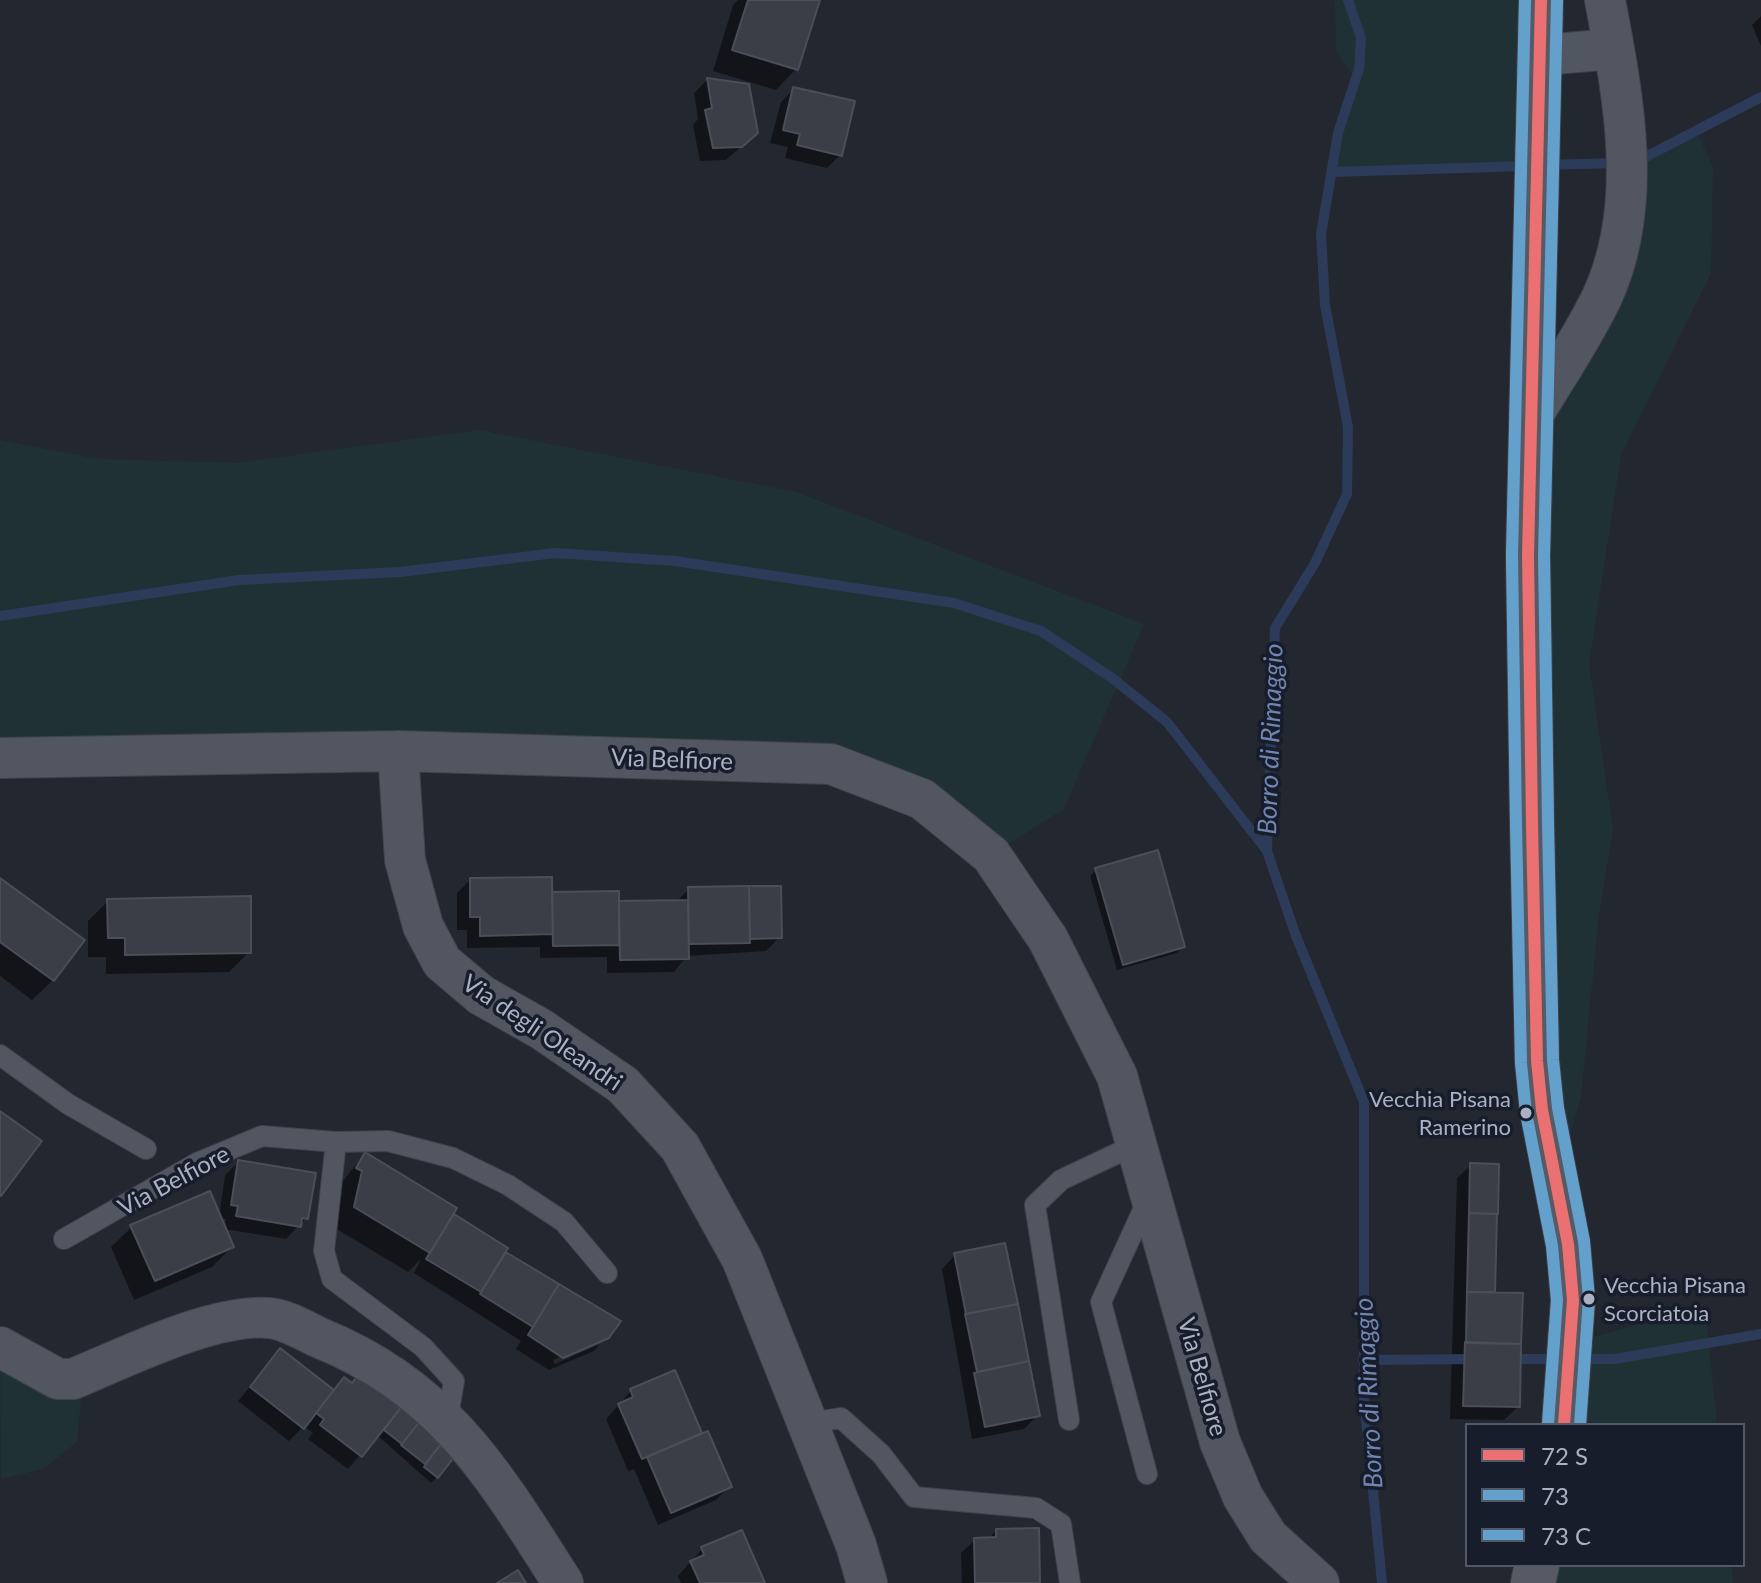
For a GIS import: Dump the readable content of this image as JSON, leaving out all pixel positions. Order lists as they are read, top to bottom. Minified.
{"streets":{"street":["Via Belfiore","Via degli Oleandri"]},"crossings":[["Via Belfiore","Via degli Oleandri"]],"water":["Borro di Rimaggio"],"places":["Vecchia Pisana Ramerino","Vecchia Pisana Scorciatoia"],"lines":["transit line 73"],"legend":["72 S","73","73 C"]}
